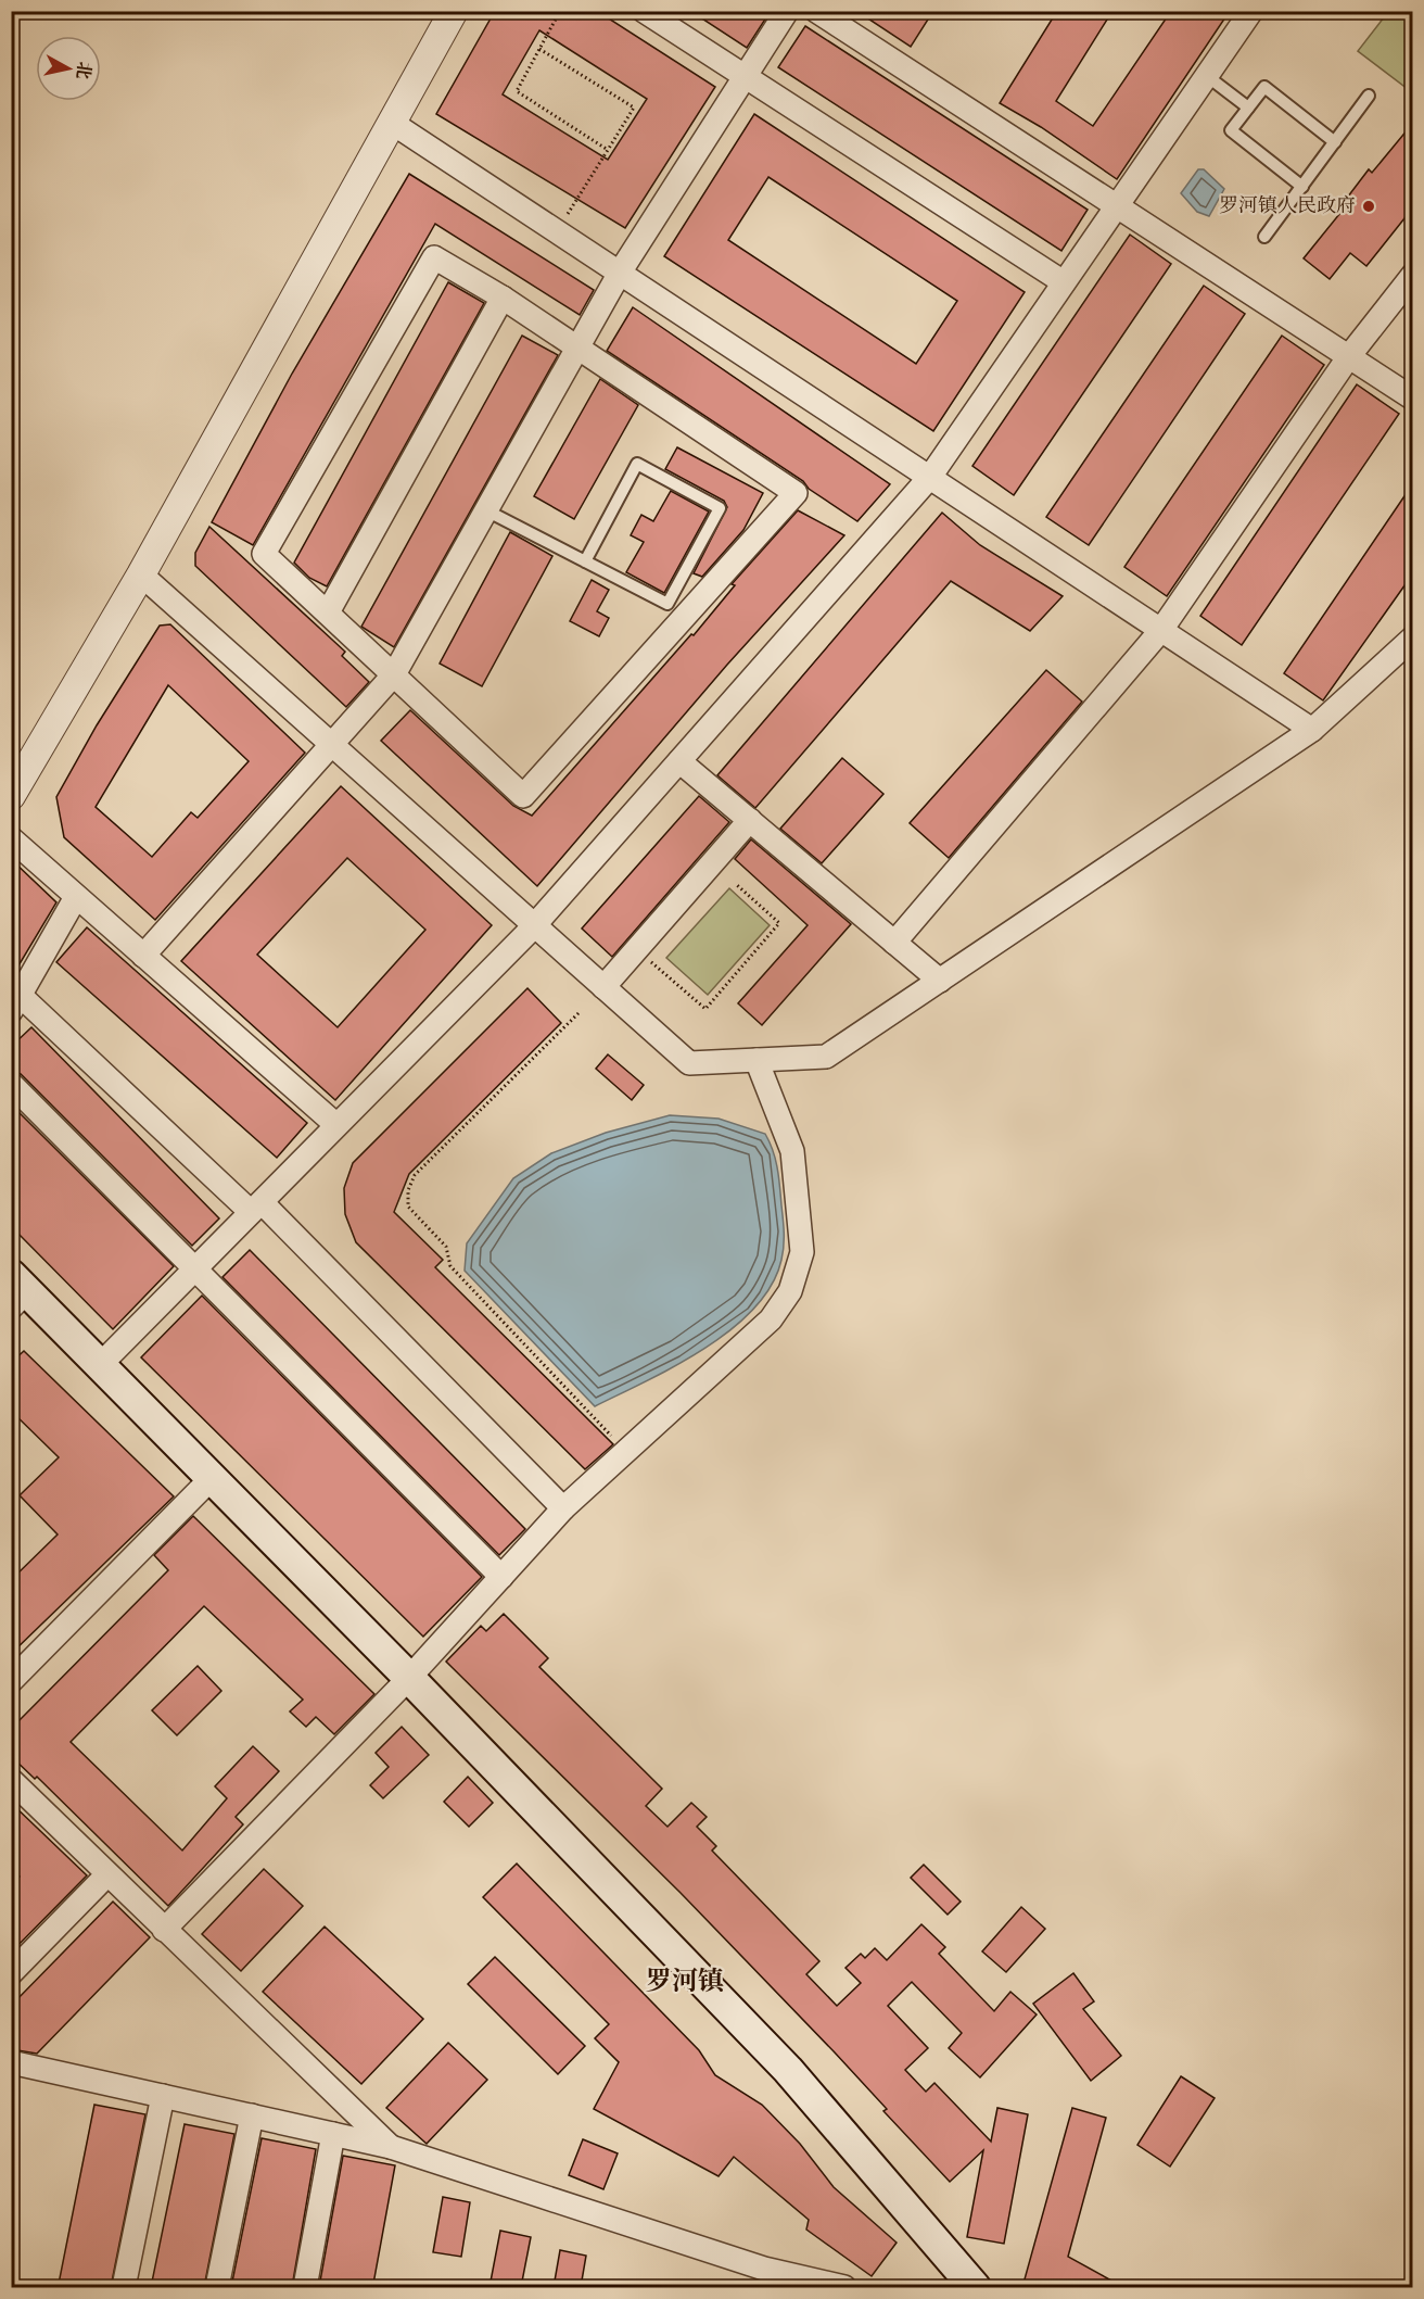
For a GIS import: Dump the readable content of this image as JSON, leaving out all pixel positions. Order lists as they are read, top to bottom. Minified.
{"districts":["罗河镇"],"places":["罗河镇人民政府"],"north":"right"}
